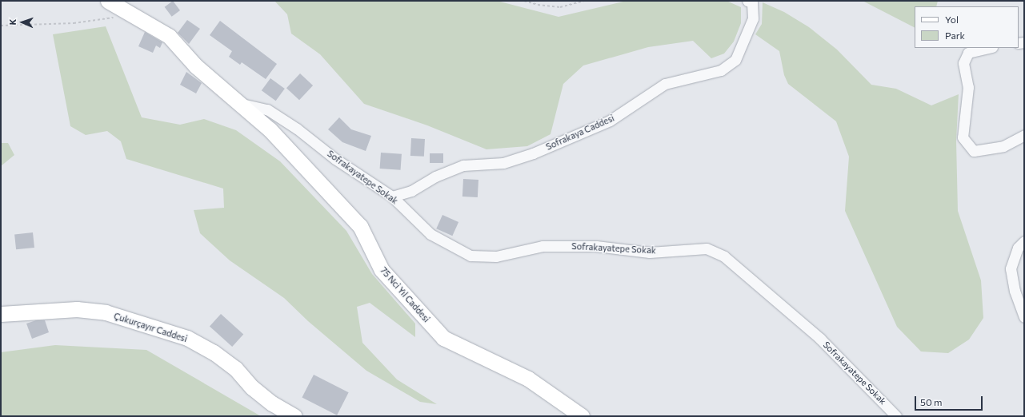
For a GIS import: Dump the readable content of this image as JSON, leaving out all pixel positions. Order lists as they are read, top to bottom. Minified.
{"streets":{"street":["Sofrakaya Caddesi","Sofrakayatepe Sokak","75 Nci Yıl Caddesi","Çukurçayır Caddesi"]},"crossings":[["Sofrakaya Caddesi","Sofrakayatepe Sokak"],["Sofrakayatepe Sokak","75 Nci Yıl Caddesi"]],"legend":["Yol","Park"],"scale_bar":"50 m","north":"left"}
